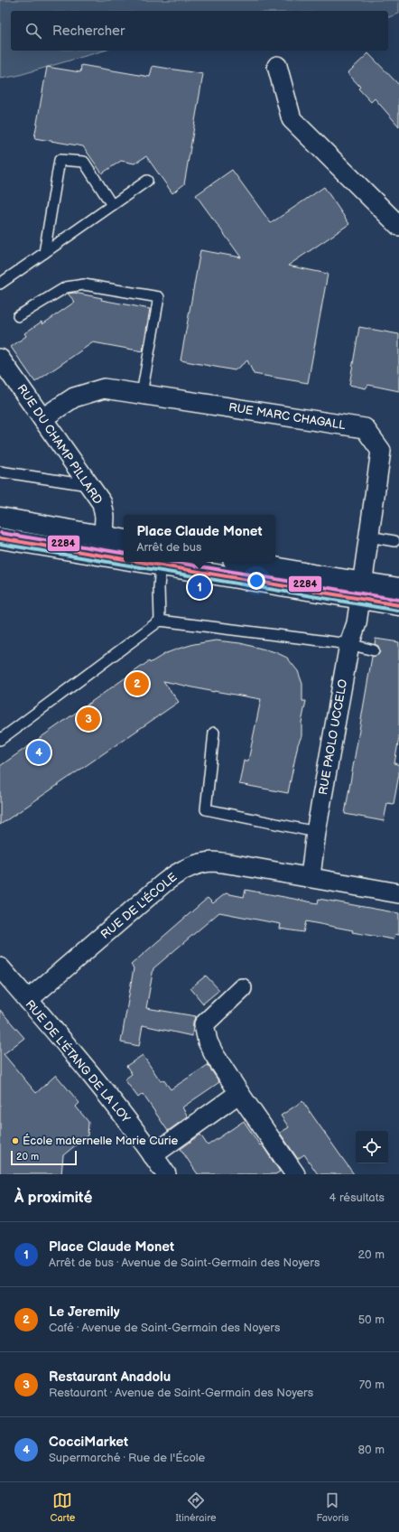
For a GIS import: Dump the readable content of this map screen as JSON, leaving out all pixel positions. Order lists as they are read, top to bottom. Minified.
{"streets":{"street":["RUE MARC CHAGALL","RUE DU CHAMP PILLARD","RUE PAOLO UCCELO","RUE DE L'ÉCOLE","RUE DE L'ÉTANG DE LA LOY"]},"crossings":[["RUE MARC CHAGALL","RUE DU CHAMP PILLARD"],["RUE MARC CHAGALL","RUE PAOLO UCCELO"],["RUE PAOLO UCCELO","RUE DE L'ÉCOLE"],["RUE DE L'ÉCOLE","RUE DE L'ÉTANG DE LA LOY"]],"places":["École maternelle Marie Curie"],"lines":["transit line 2284"],"scale_bar":"20 m","page":{"search":"Rechercher","popup":["Place Claude Monet","Arrêt de bus"],"pins":["1","2","3","4"],"scale":"20 m","heading":["À proximité","4 résultats"],"list":[{"mark":"1","name":"Place Claude Monet","note":"Arrêt de bus · Avenue de Saint-Germain des Noyers","value":"20 m"},{"mark":"2","name":"Le Jeremily","note":"Café · Avenue de Saint-Germain des Noyers","value":"50 m"},{"mark":"3","name":"Restaurant Anadolu","note":"Restaurant · Avenue de Saint-Germain des Noyers","value":"70 m"},{"mark":"4","name":"CocciMarket","note":"Supermarché · Rue de l'École","value":"80 m"}],"nav":["Carte","Itinéraire","Favoris"]}}
